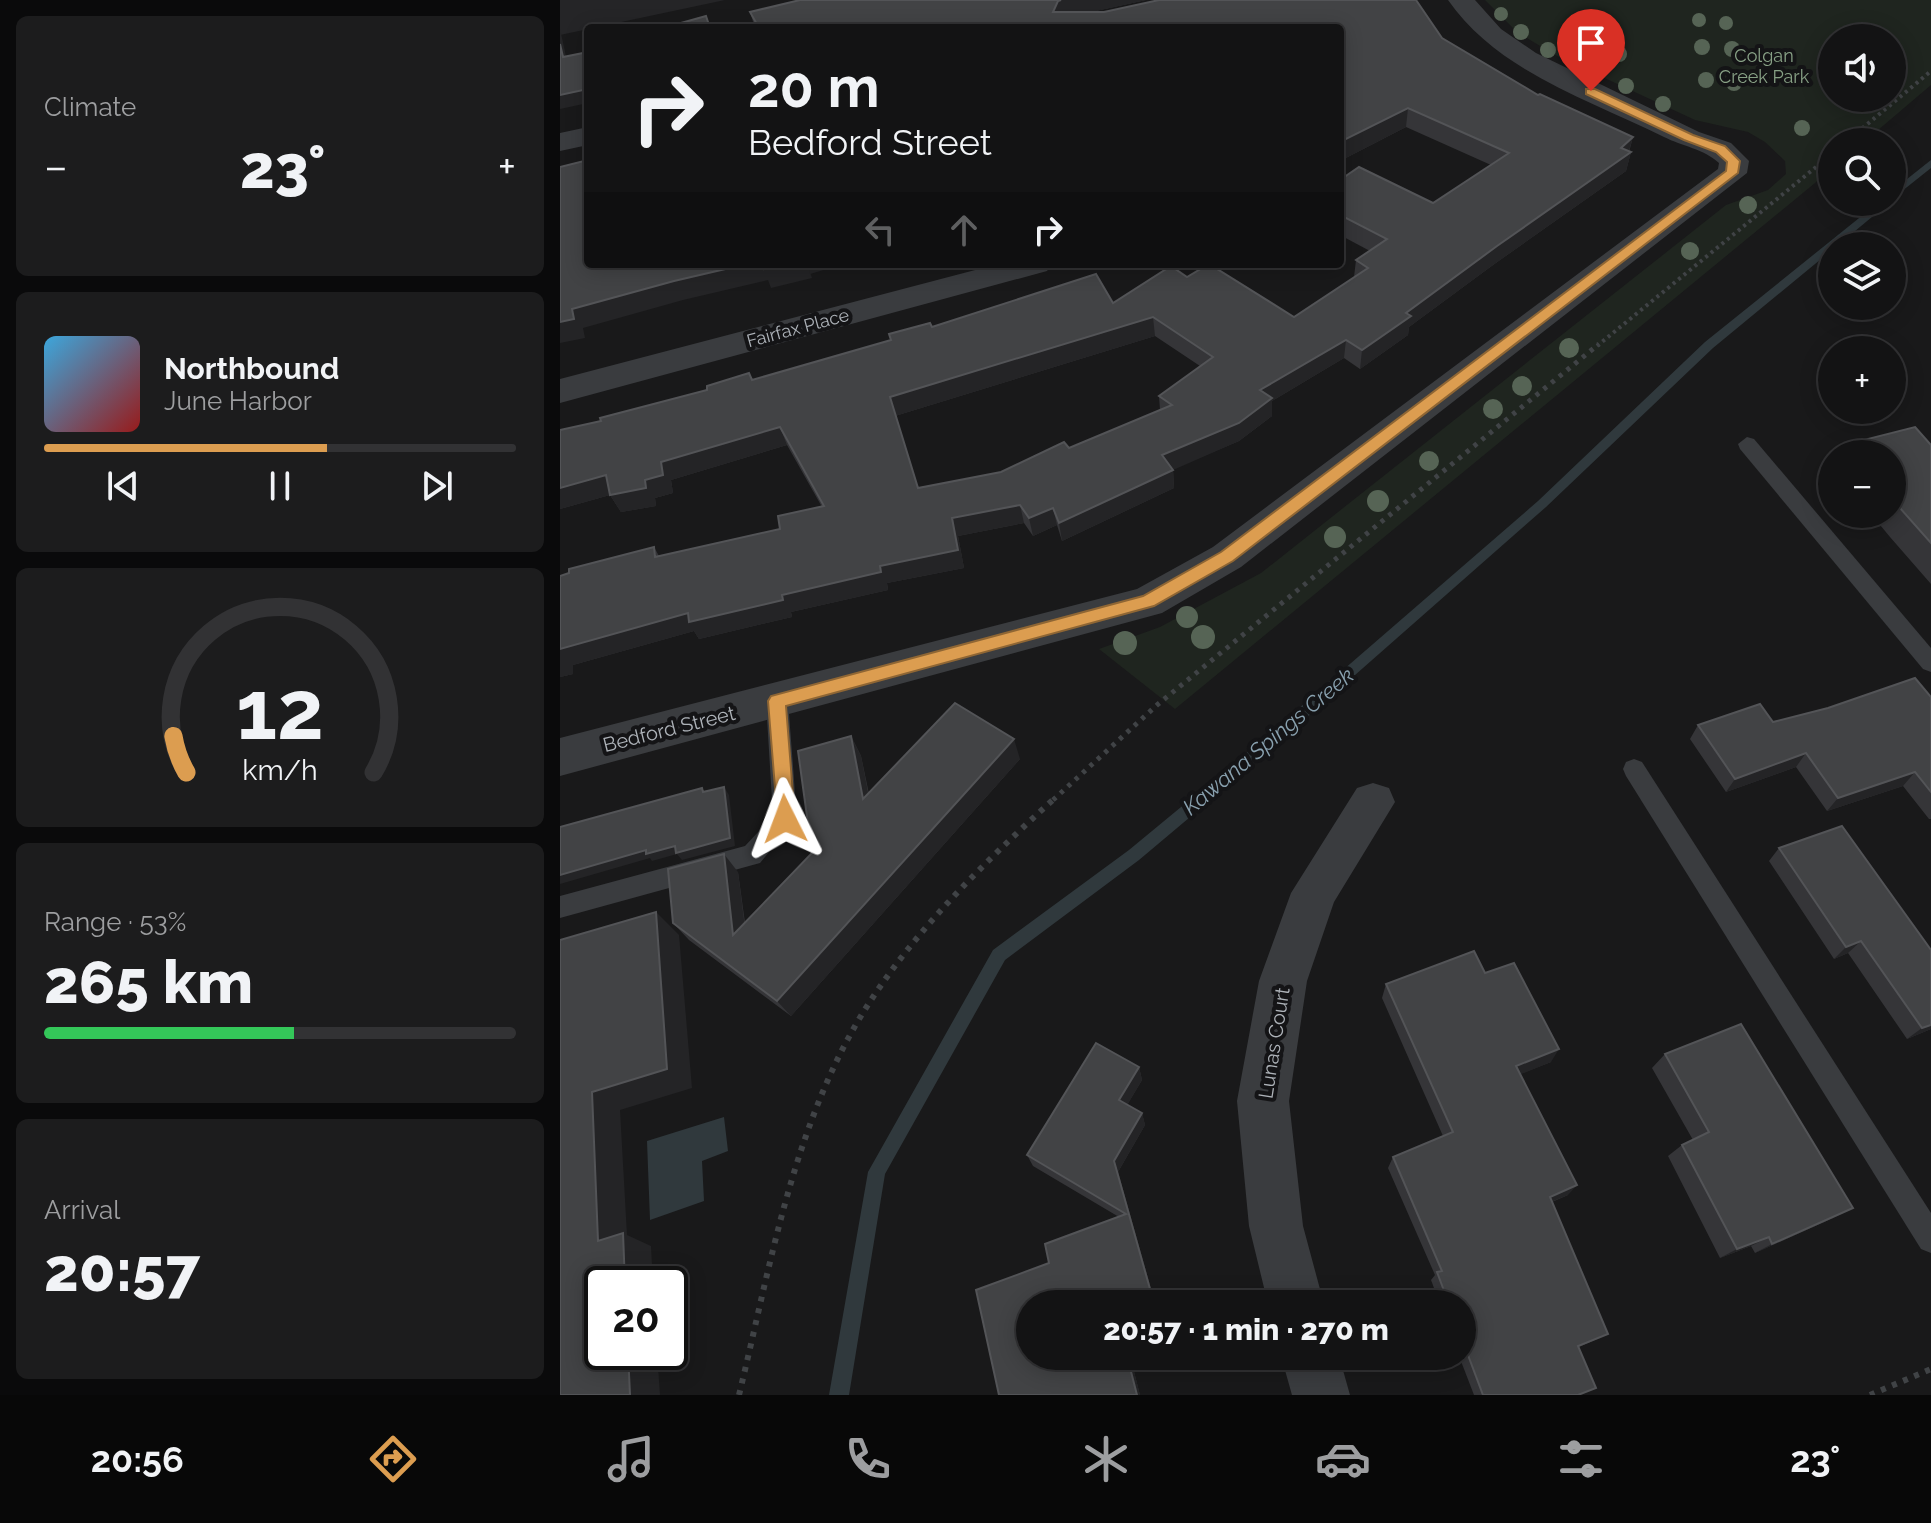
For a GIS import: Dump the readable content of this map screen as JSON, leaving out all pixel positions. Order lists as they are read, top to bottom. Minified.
{"streets":{"street":["Fairfax Place","Bedford Street","Lunas Court"]},"water":["Kawana Spings Creek"],"parks":["Colgan Creek Park"],"page":{"tile":["Climate",["Range · 53%","265 km"],["Arrival","20:57"]],"map_buttons":["+","−"],"turn":["20 m","Bedford Street"],"heat":["−","23°","+"],"song":["Northbound","June Harbor"],"limit":"20","trip":"20:57 · 1 min · 270 m","tabs":["20:56","23°"],"gauge":["12","km/h"]}}
